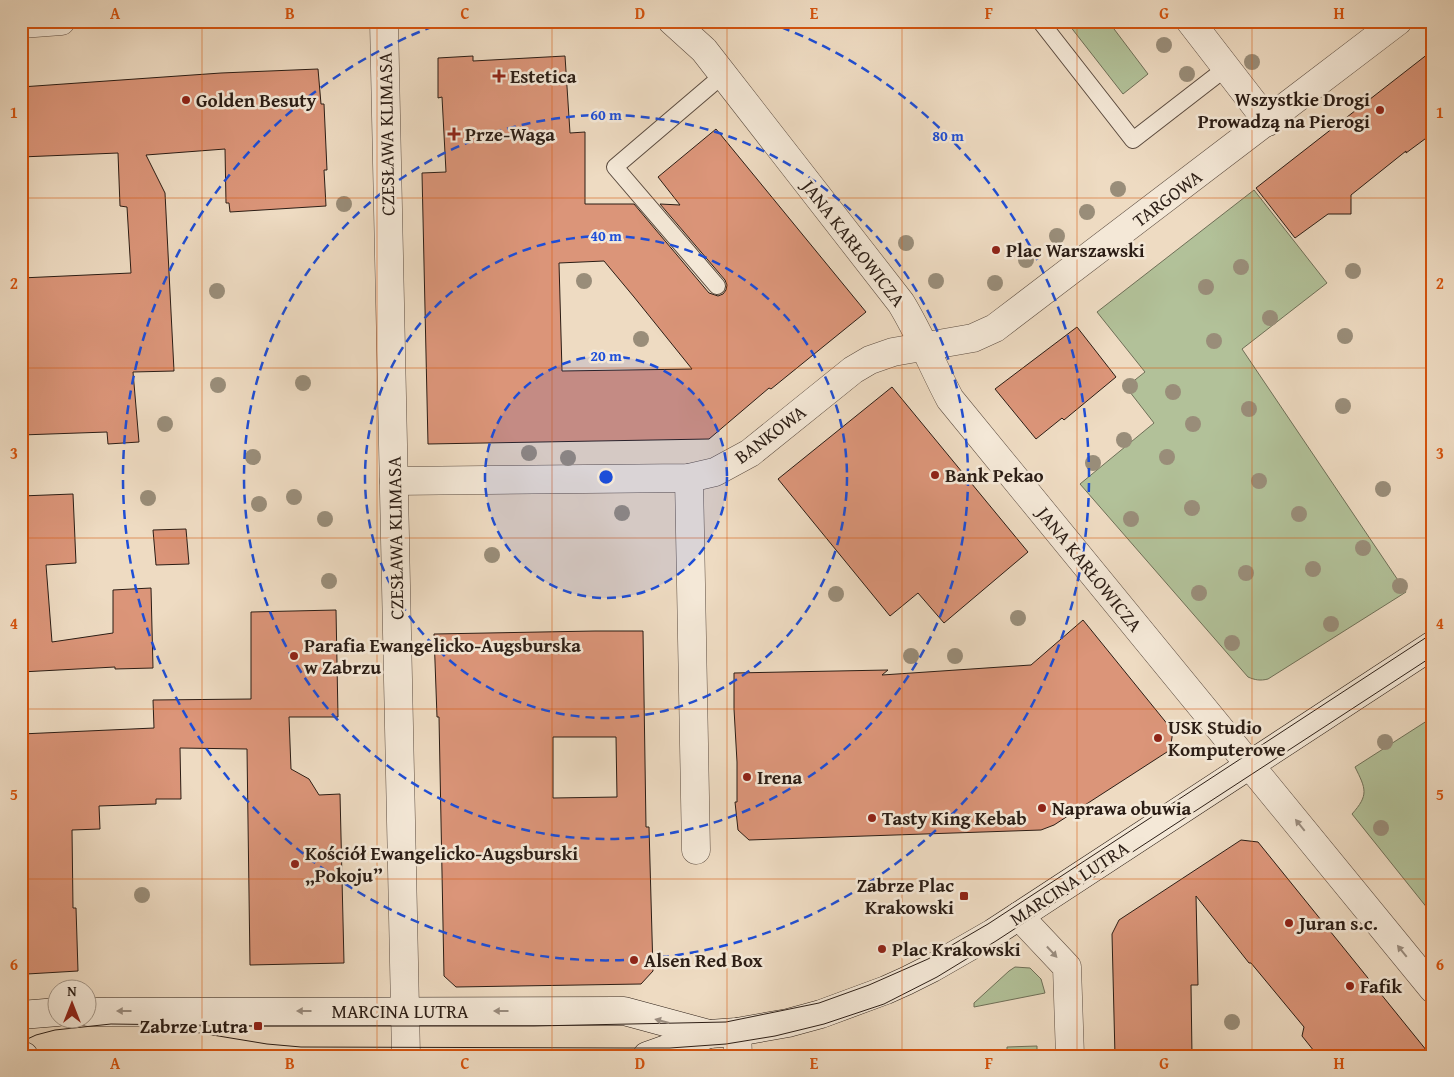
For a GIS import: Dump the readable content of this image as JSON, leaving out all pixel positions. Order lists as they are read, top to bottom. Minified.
{"streets":{"street":["CZESŁAWA KLIMASA","TARGOWA","JANA KARŁOWICZA","BANKOWA","MARCINA LUTRA"]},"crossings":[["CZESŁAWA KLIMASA","BANKOWA"],["CZESŁAWA KLIMASA","MARCINA LUTRA"],["TARGOWA","JANA KARŁOWICZA"],["TARGOWA","BANKOWA"],["JANA KARŁOWICZA","BANKOWA"],["JANA KARŁOWICZA","MARCINA LUTRA"]],"one_way":["MARCINA LUTRA"],"places":{"health":["Estetica","Prze-Waga"],"other":["Golden Besuty","Wszystkie Drogi Prowadzą na Pierogi","Plac Warszawski","Bank Pekao","Parafia Ewangelicko-Augsburska w Zabrzu","USK Studio Komputerowe","Irena","Naprawa obuwia","Tasty King Kebab","Kościół Ewangelicko-Augsburski „Pokoju”","Juran s.c.","Plac Krakowski","Alsen Red Box","Fafik"],"transit":["Zabrze Plac Krakowski","Zabrze Lutra"]},"north":"top","grid":{"columns":["A","B","C","D","E","F","G","H"],"rows":["1","2","3","4","5","6"]},"rings":["60 m","80 m","40 m","20 m"]}
